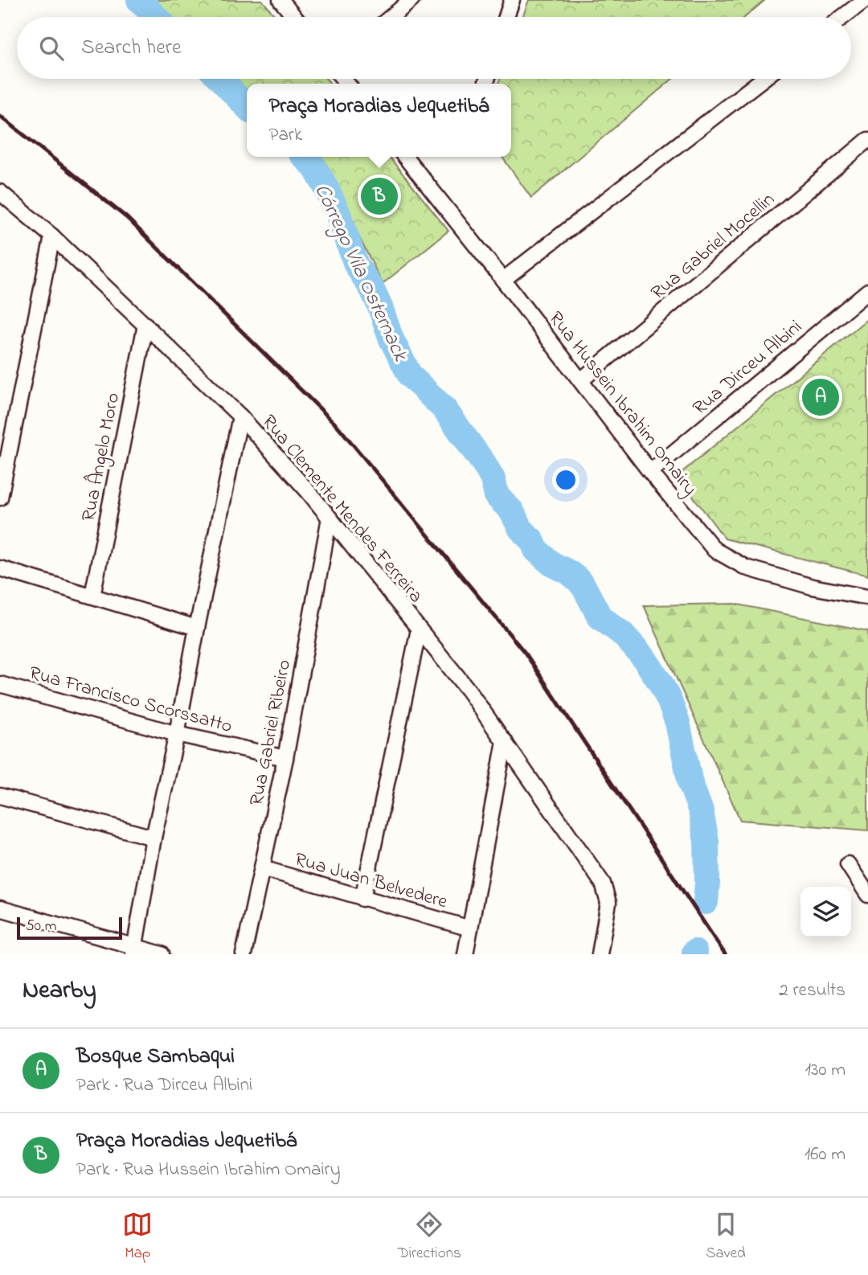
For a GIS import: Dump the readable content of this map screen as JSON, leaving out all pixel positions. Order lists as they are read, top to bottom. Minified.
{"streets":{"street":["Rua Gabriel Mocellin","Rua Dirceu Albini","Rua Hussein Ibrahim Omairy","Rua Ângelo Moro","Rua Clemente Mendes Ferreira","Rua Francisco Scorssatto","Rua Gabriel Ribeiro","Rua Juan Belvedere"]},"crossings":[["Rua Gabriel Mocellin","Rua Hussein Ibrahim Omairy"],["Rua Dirceu Albini","Rua Hussein Ibrahim Omairy"],["Rua Ângelo Moro","Rua Clemente Mendes Ferreira"],["Rua Clemente Mendes Ferreira","Rua Gabriel Ribeiro"],["Rua Francisco Scorssatto","Rua Gabriel Ribeiro"],["Rua Gabriel Ribeiro","Rua Juan Belvedere"]],"water":["Córrego Vila Osternack"],"scale_bar":"50 m","page":{"search":"Search here","popup":["Praça Moradias Jequetibá","Park"],"pins":["B","A"],"scale":"50 m","heading":["Nearby","2 results"],"list":[{"mark":"A","name":"Bosque Sambaqui","note":"Park · Rua Dirceu Albini","value":"130 m"},{"mark":"B","name":"Praça Moradias Jequetibá","note":"Park · Rua Hussein Ibrahim Omairy","value":"160 m"}],"nav":["Map","Directions","Saved"]}}
